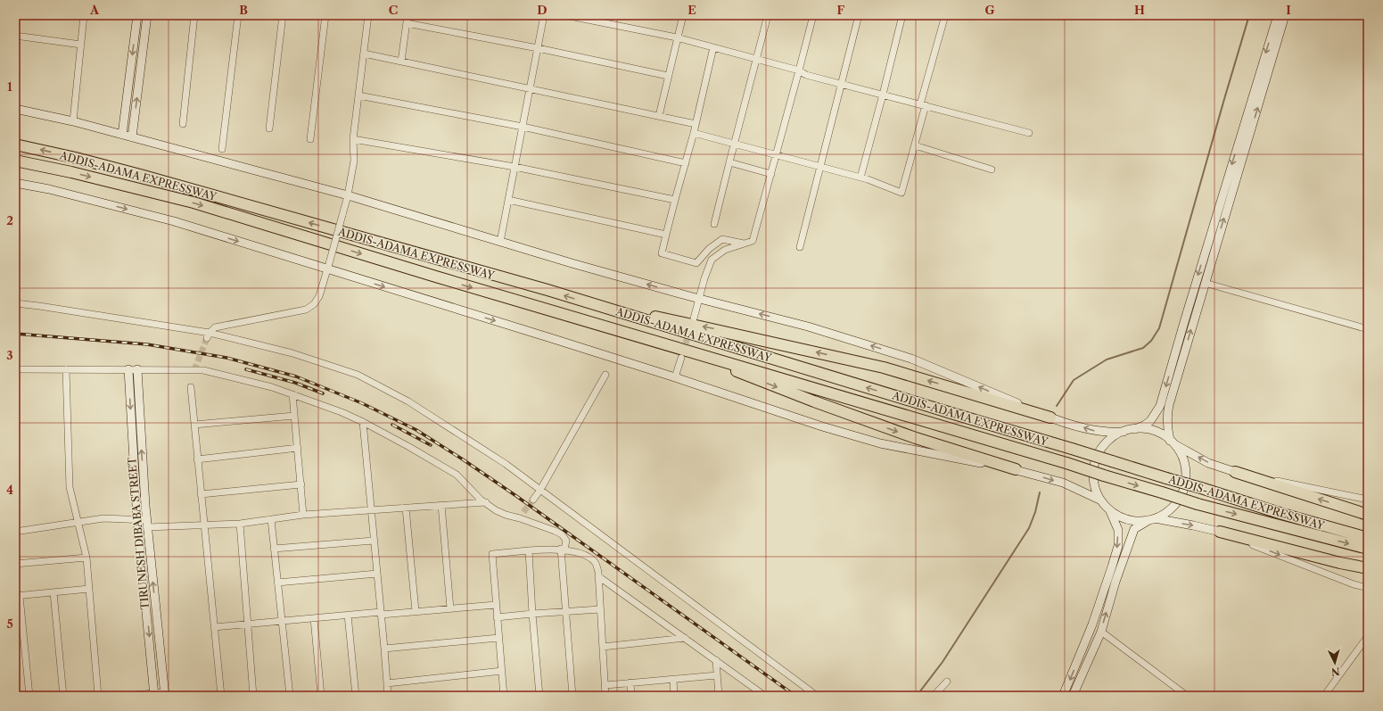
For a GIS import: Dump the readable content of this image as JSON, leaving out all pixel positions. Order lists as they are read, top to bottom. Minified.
{"streets":{"highway":["ADDIS-ADAMA EXPRESSWAY"],"street":["TIRUNESH DIBABA STREET"]},"north":"bottom","grid":{"columns":["A","B","C","D","E","F","G","H","I"],"rows":["1","2","3","4","5"]}}
